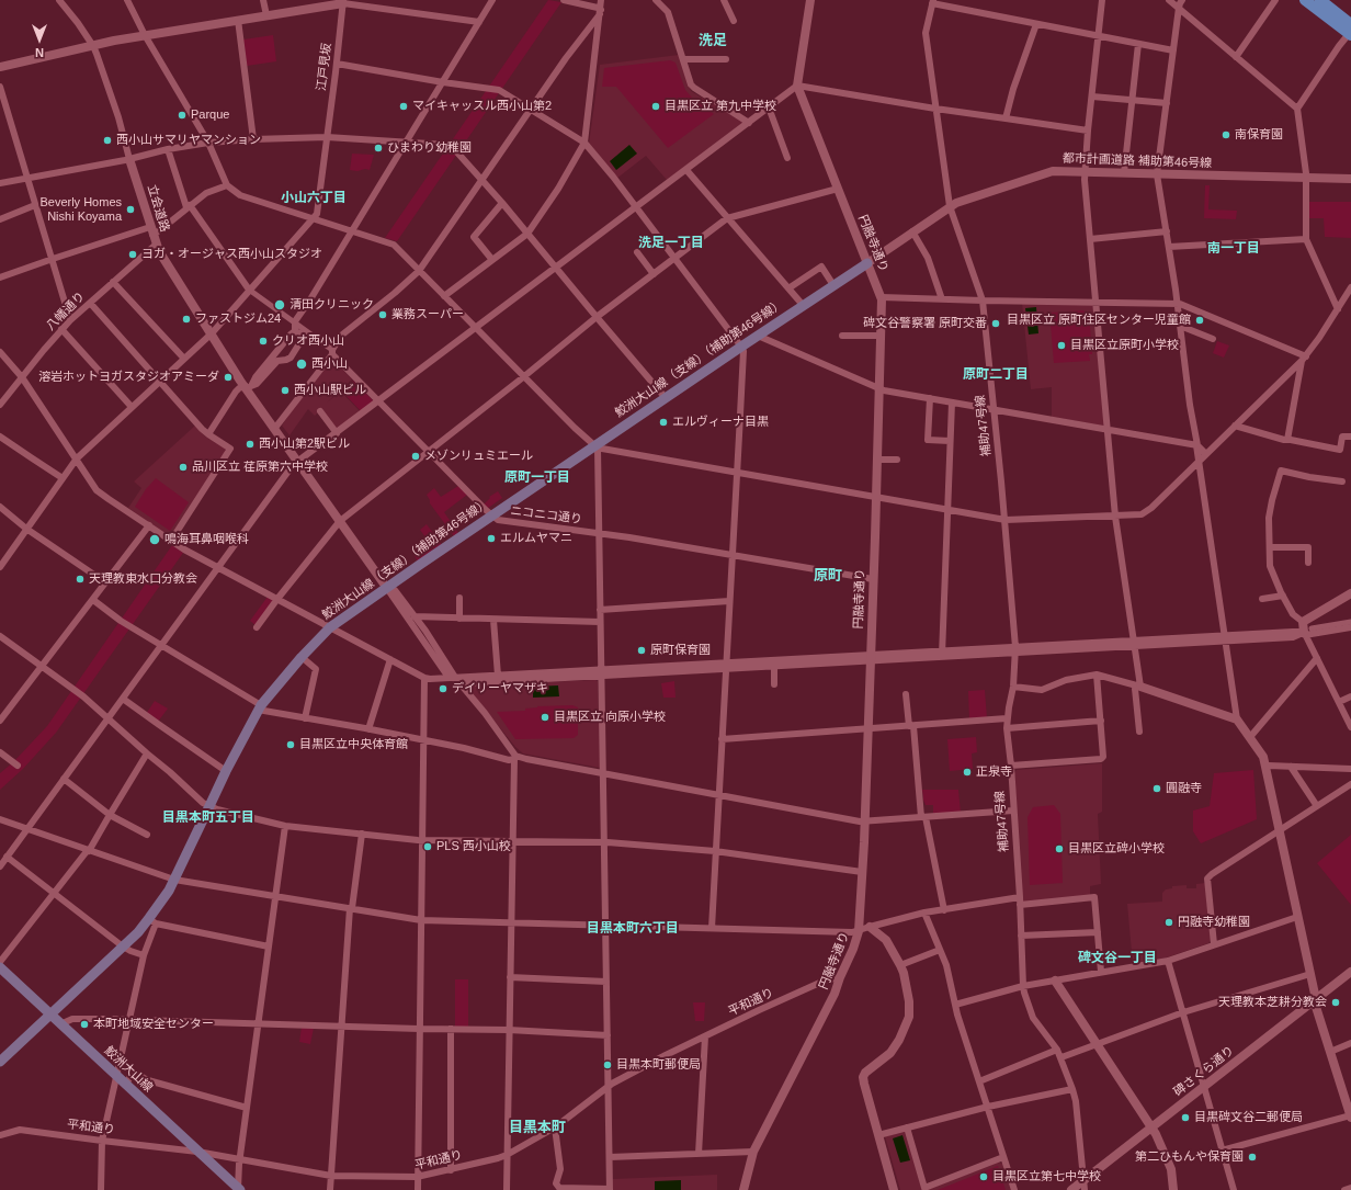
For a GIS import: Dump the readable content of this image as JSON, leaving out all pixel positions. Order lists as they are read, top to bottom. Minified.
{"streets":{"main road":["鮫洲大山線（支線）（補助第46号線）","鮫洲大山線"],"street":["江戸見坂","都市計画道路 補助第46号線","立会道路","円融寺通り","八幡通り","補助47号線","ニコニコ通り","平和通り","碑さくら通り"]},"crossings":[["都市計画道路 補助第46号線","円融寺通り"],["都市計画道路 補助第46号線","鮫洲大山線（支線）（補助第46号線）"],["都市計画道路 補助第46号線","補助47号線"],["立会道路","八幡通り"],["立会道路","鮫洲大山線（支線）（補助第46号線）"],["円融寺通り","鮫洲大山線（支線）（補助第46号線）"],["円融寺通り","ニコニコ通り"],["円融寺通り","平和通り"],["鮫洲大山線（支線）（補助第46号線）","ニコニコ通り"],["鮫洲大山線（支線）（補助第46号線）","鮫洲大山線"],["補助47号線","碑さくら通り"],["平和通り","鮫洲大山線"]],"districts":["洗足","小山六丁目","洗足一丁目","南一丁目","原町二丁目","原町一丁目","原町","目黒本町五丁目","目黒本町六丁目","碑文谷一丁目","目黒本町"],"places":["マイキャッスル西小山第2","目黒区立 第九中学校","Parque","南保育園","西小山サマリヤマンション","ひまわり幼稚園","Beverly Homes Nishi Koyama","ヨガ・オージャス西小山スタジオ","清田クリニック","業務スーパー","ファストジム24","目黒区立 原町住区センター児童館","碑文谷警察署 原町交番","クリオ西小山","目黒区立原町小学校","西小山","溶岩ホットヨガスタジオアミーダ","西小山駅ビル","エルヴィーナ目黒","西小山第2駅ビル","メゾンリュミエール","品川区立 荏原第六中学校","エルムヤマニ","鳴海耳鼻咽喉科","天理教東水口分教会","原町保育園","デイリーヤマザキ","目黒区立 向原小学校","目黒区立中央体育館","正泉寺","圓融寺","PLS 西小山校","目黒区立碑小学校","円融寺幼稚園","天理教本芝耕分教会","本町地域安全センター","目黒本町郵便局","目黒碑文谷二郵便局","第二ひもんや保育園","目黒区立第七中学校"],"north":"bottom"}
